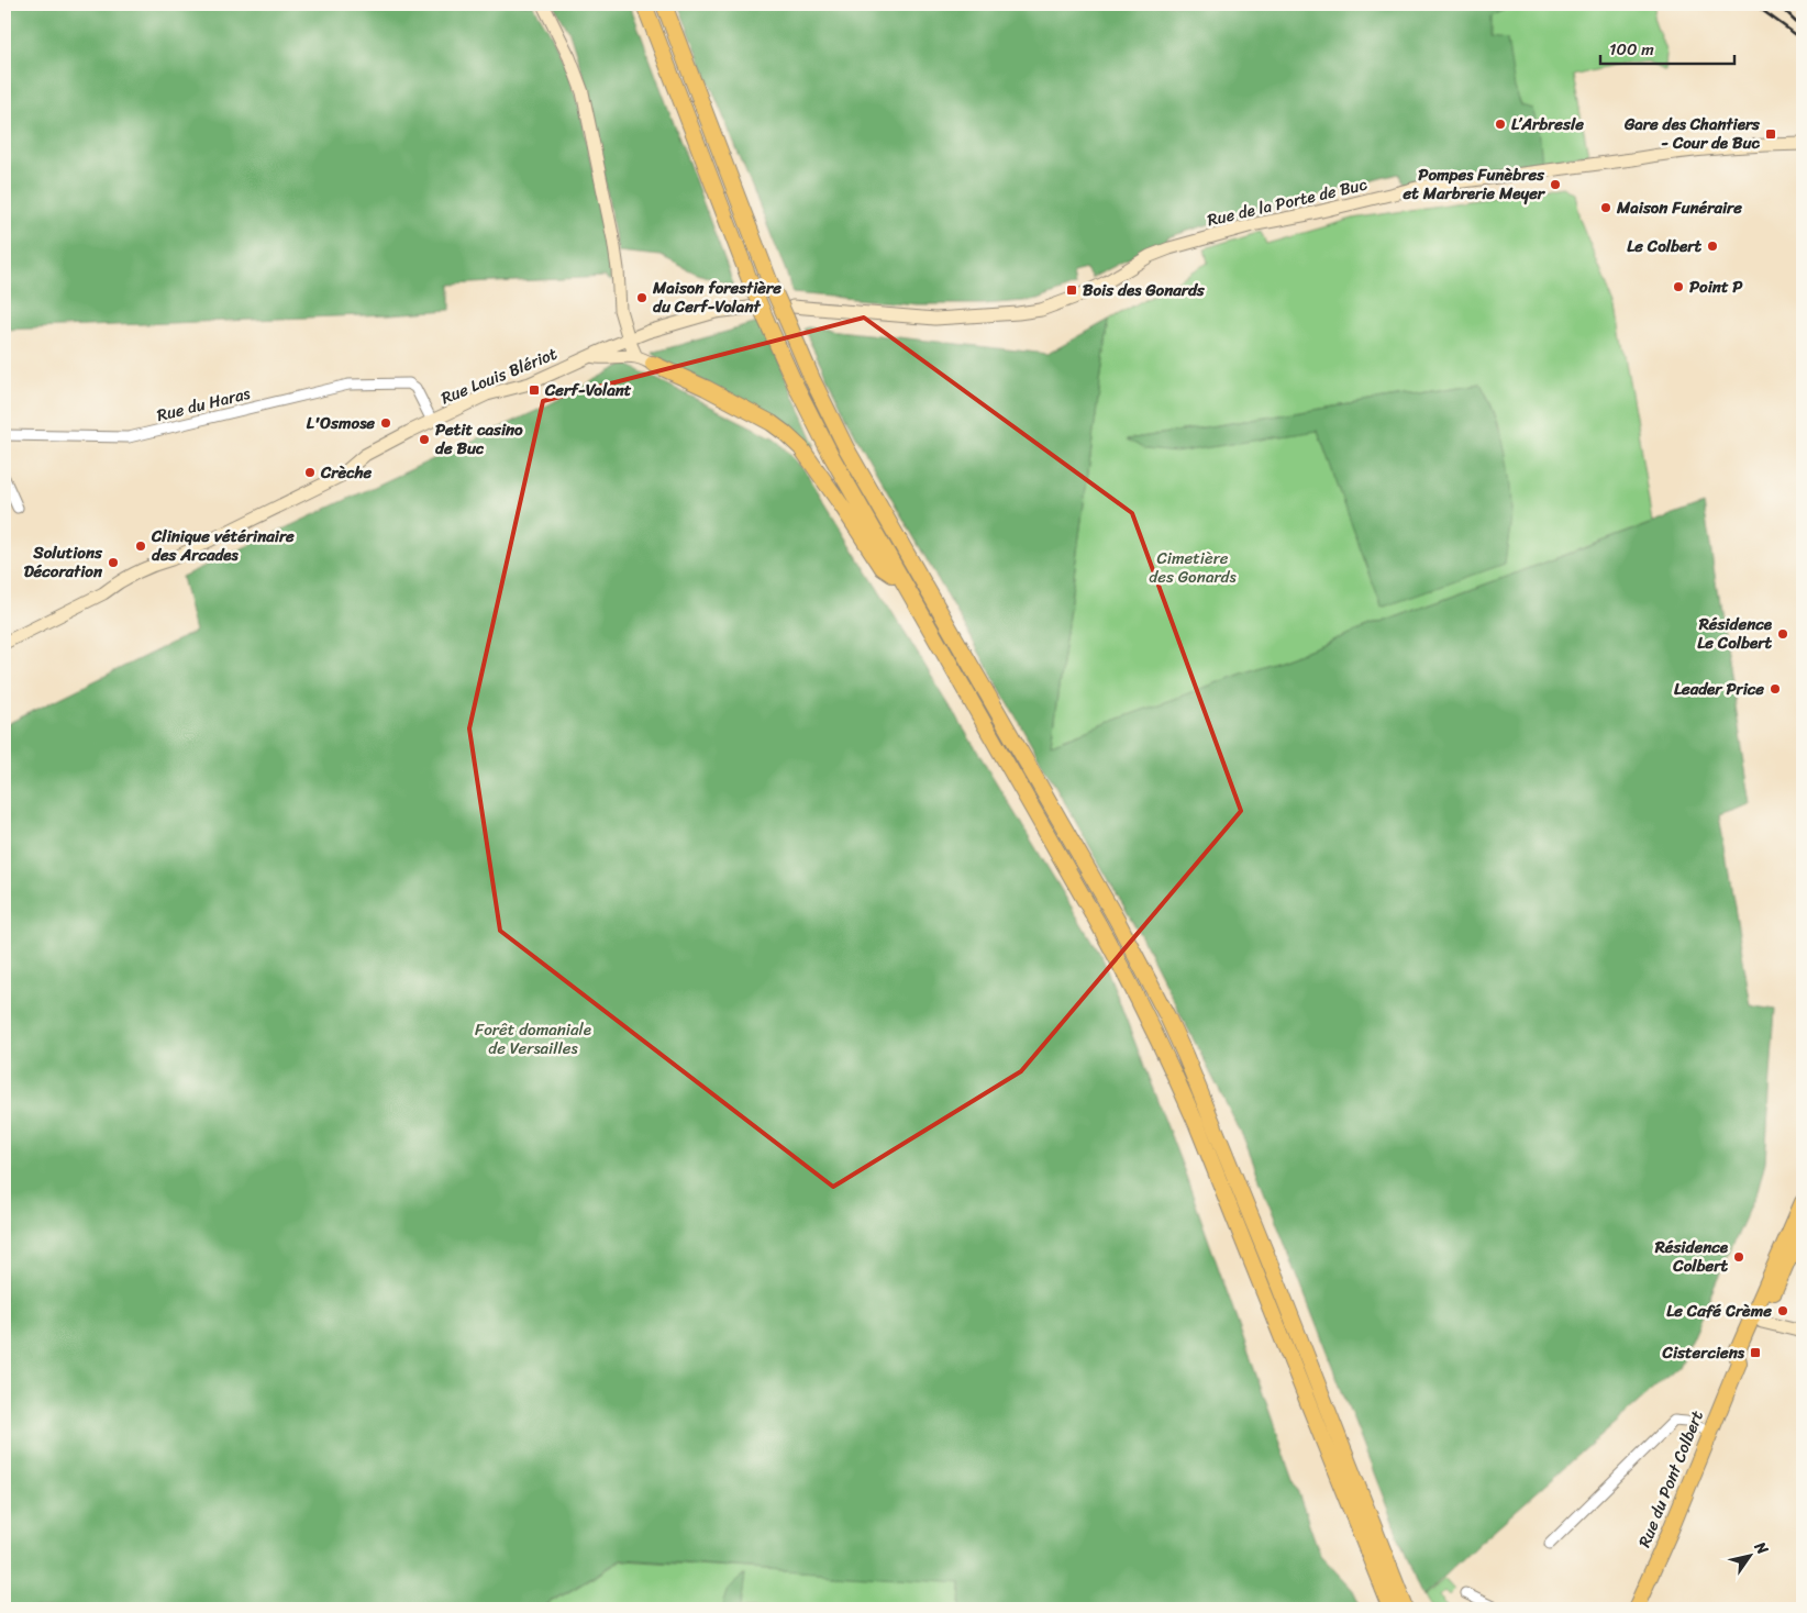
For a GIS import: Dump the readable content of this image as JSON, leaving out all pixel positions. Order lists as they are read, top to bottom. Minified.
{"streets":{"main road":["Rue de la Porte de Buc","Rue Louis Blériot","Rue du Pont Colbert"],"street":["Rue du Haras"]},"crossings":[["Rue Louis Blériot","Rue du Haras"]],"parks":["Cimetière des Gonards","Forêt domaniale de Versailles"],"places":{"other":["L’Arbresle","Pompes Funèbres et Marbrerie Meyer","Maison Funéraire","Le Colbert","Point P","Maison forestière du Cerf-Volant","L'Osmose","Petit casino de Buc","Crèche","Clinique vétérinaire des Arcades","Solutions Décoration","Résidence Le Colbert","Leader Price","Résidence Colbert","Le Café Crème"],"transit":["Gare des Chantiers - Cour de Buc","Bois des Gonards","Cerf-Volant","Cisterciens"]},"scale_bar":"100 m","north":"top right"}
